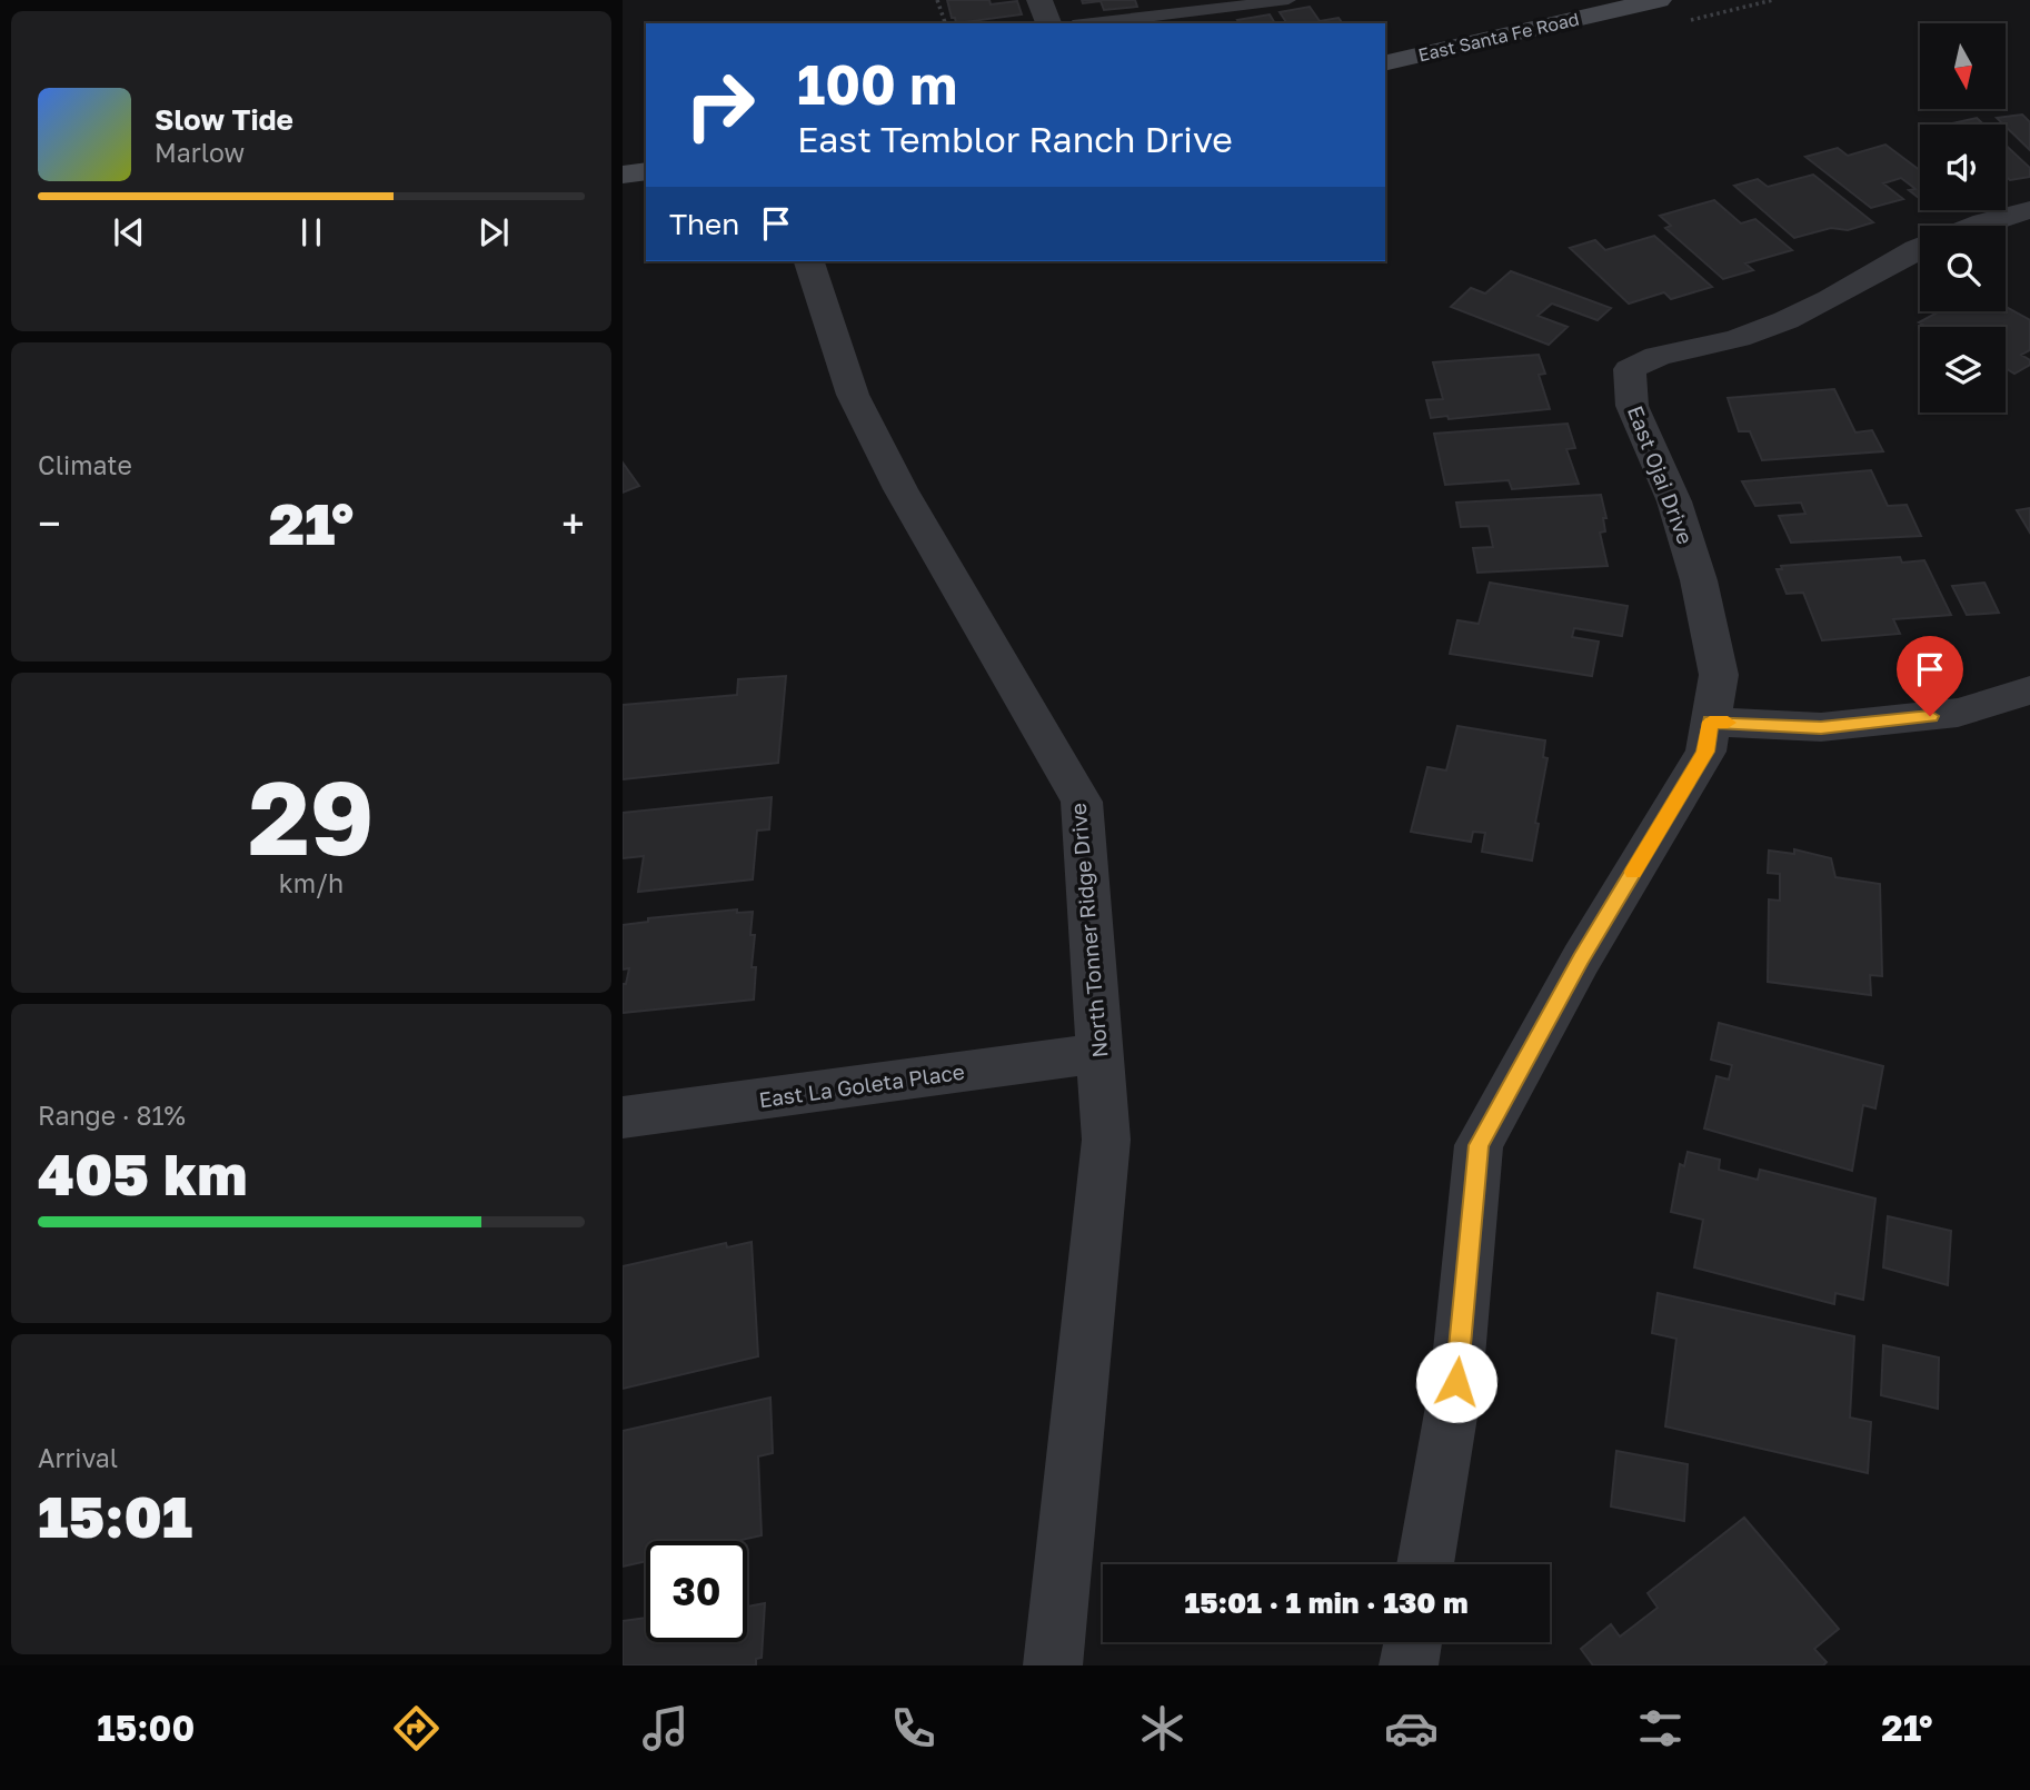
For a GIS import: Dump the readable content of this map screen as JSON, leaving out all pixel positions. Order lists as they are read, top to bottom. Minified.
{"streets":{"street":["East Santa Fe Road","East Ojai Drive","North Tonner Ridge Drive","East La Goleta Place"]},"crossings":[["North Tonner Ridge Drive","East La Goleta Place"]],"north":"bottom","page":{"turn":["100 m","East Temblor Ranch Drive"],"song":["Slow Tide","Marlow"],"then":"Then","tile":["Climate",["29","km/h"],["Range · 81%","405 km"],["Arrival","15:01"]],"heat":["−","21°","+"],"limit":"30","trip":"15:01 · 1 min · 130 m","tabs":["15:00","21°"]}}
